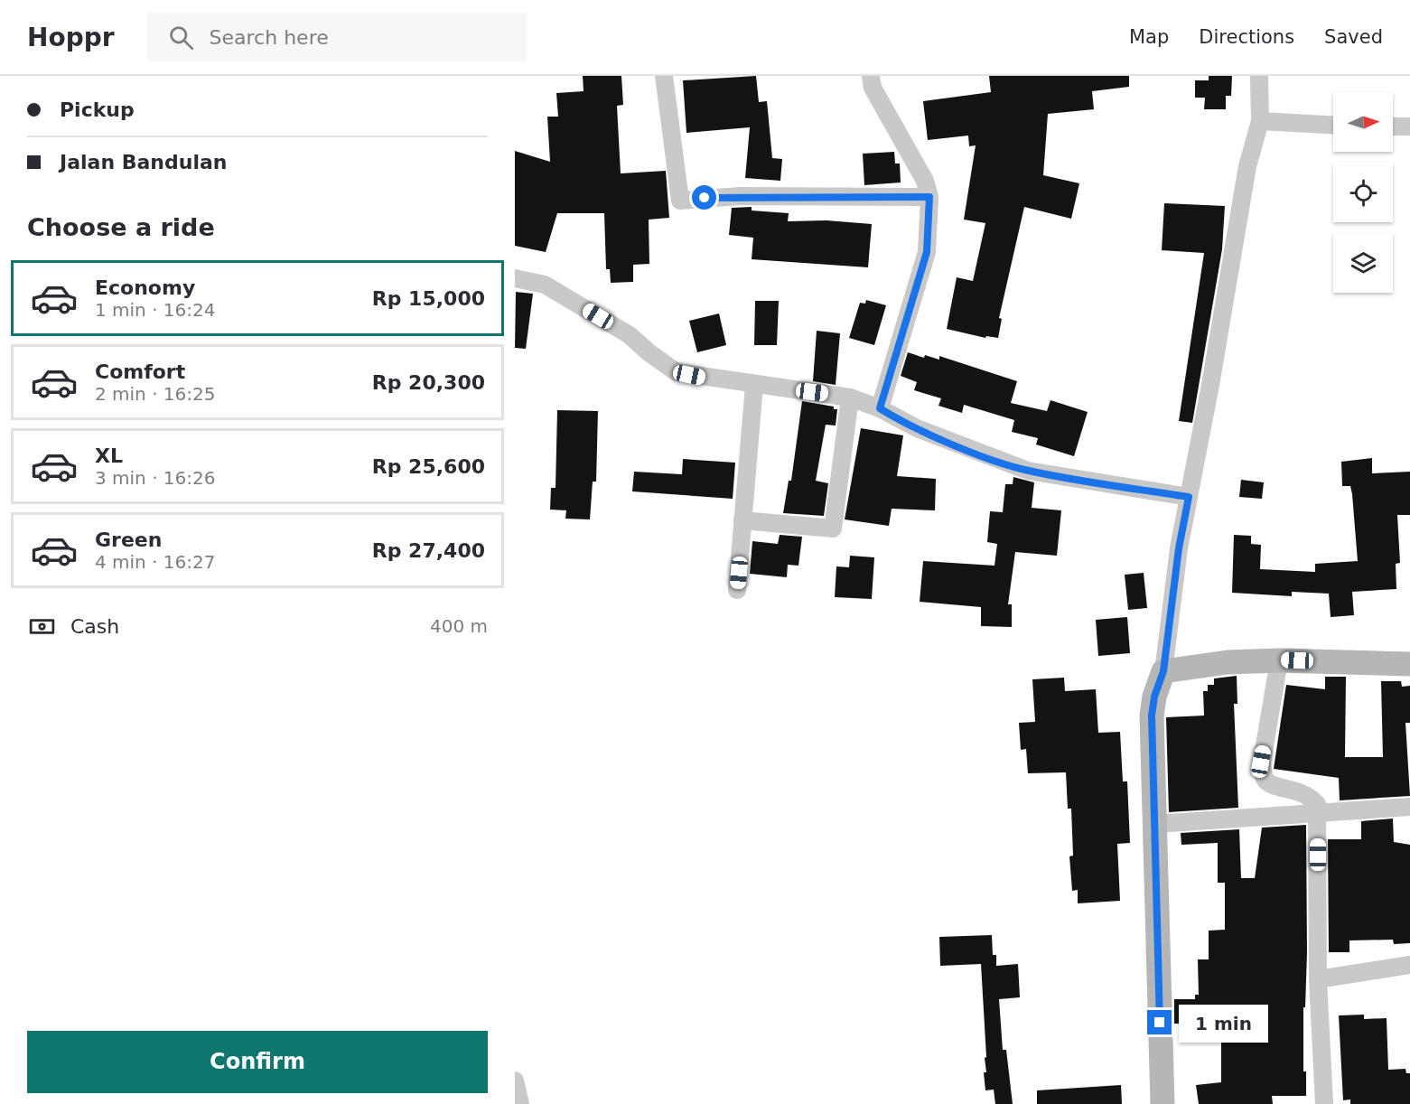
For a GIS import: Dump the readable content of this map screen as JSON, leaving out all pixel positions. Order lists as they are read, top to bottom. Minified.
{"north":"right","page":{"header":"Hoppr","search":"Search here","nav":["Map","Directions","Saved"],"banner":["Pickup","Jalan Bandulan"],"heading":"Choose a ride","list":[{"name":"Economy","note":"1 min · 16:24","value":"Rp 15,000"},{"name":"Comfort","note":"2 min · 16:25","value":"Rp 20,300"},{"name":"XL","note":"3 min · 16:26","value":"Rp 25,600"},{"name":"Green","note":"4 min · 16:27","value":"Rp 27,400"}],"pay":["Cash","400 m"],"bubble":"1 min","buttons":"Confirm"}}
